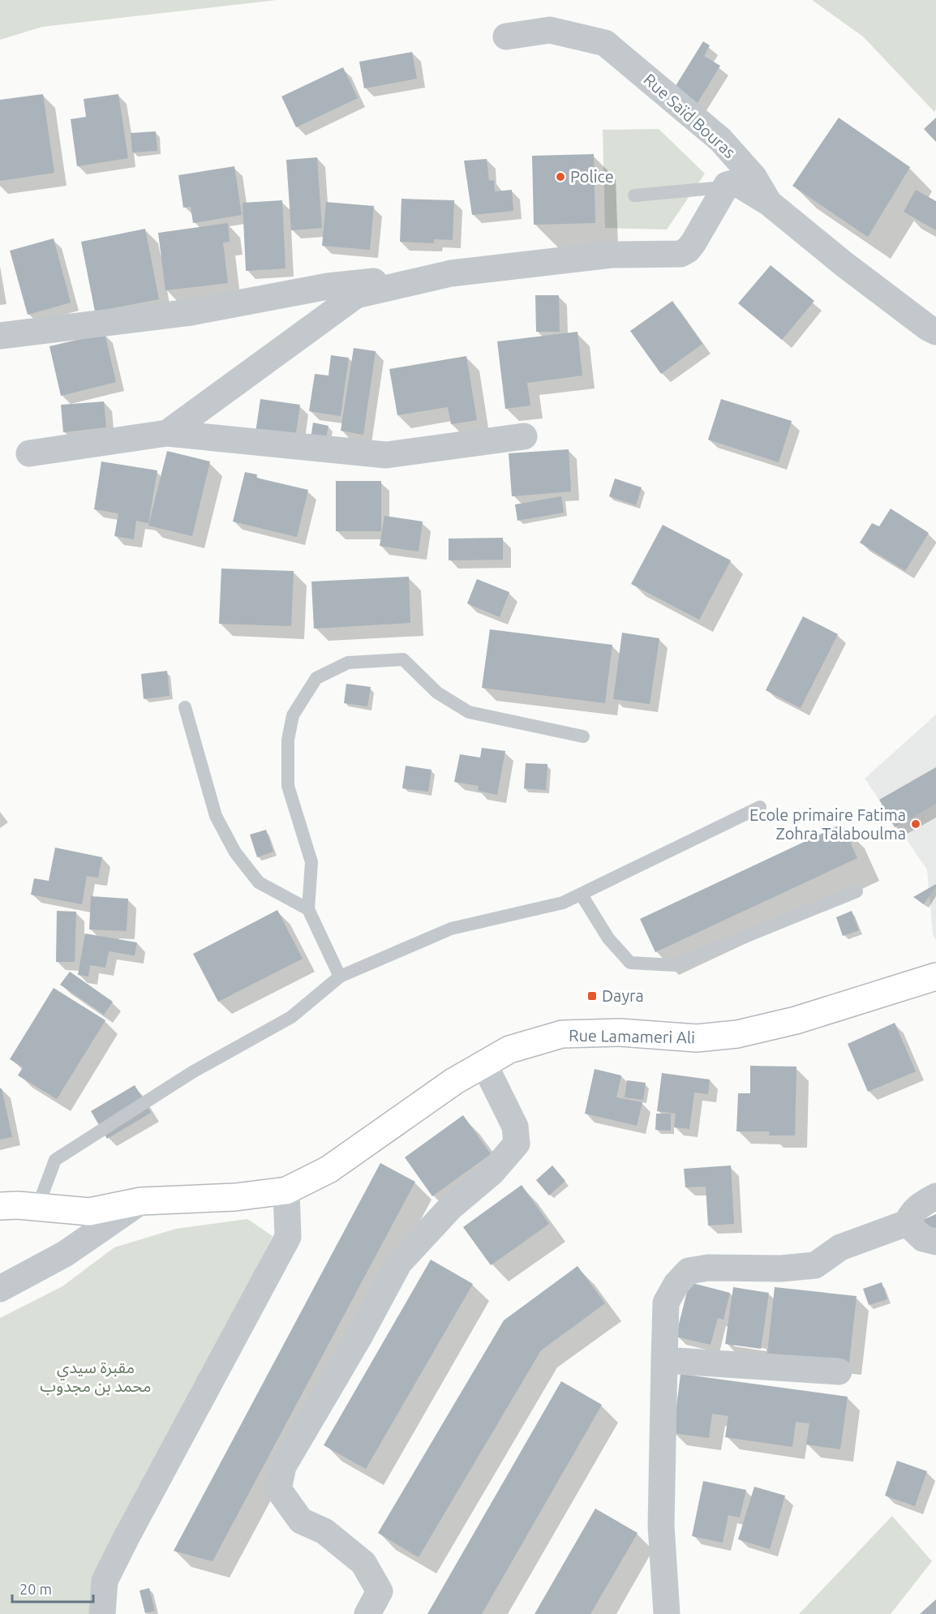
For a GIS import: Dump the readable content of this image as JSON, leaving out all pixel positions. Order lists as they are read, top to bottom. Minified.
{"streets":{"main road":["Rue Lamameri Ali"],"street":["Rue Saïd Bouras"]},"parks":["مقبرة سيدي محمد بن مجدوب"],"places":{"other":["Police","Ecole primaire Fatima Zohra Talaboulma"],"transit":["Dayra"]},"scale_bar":"20 m"}
